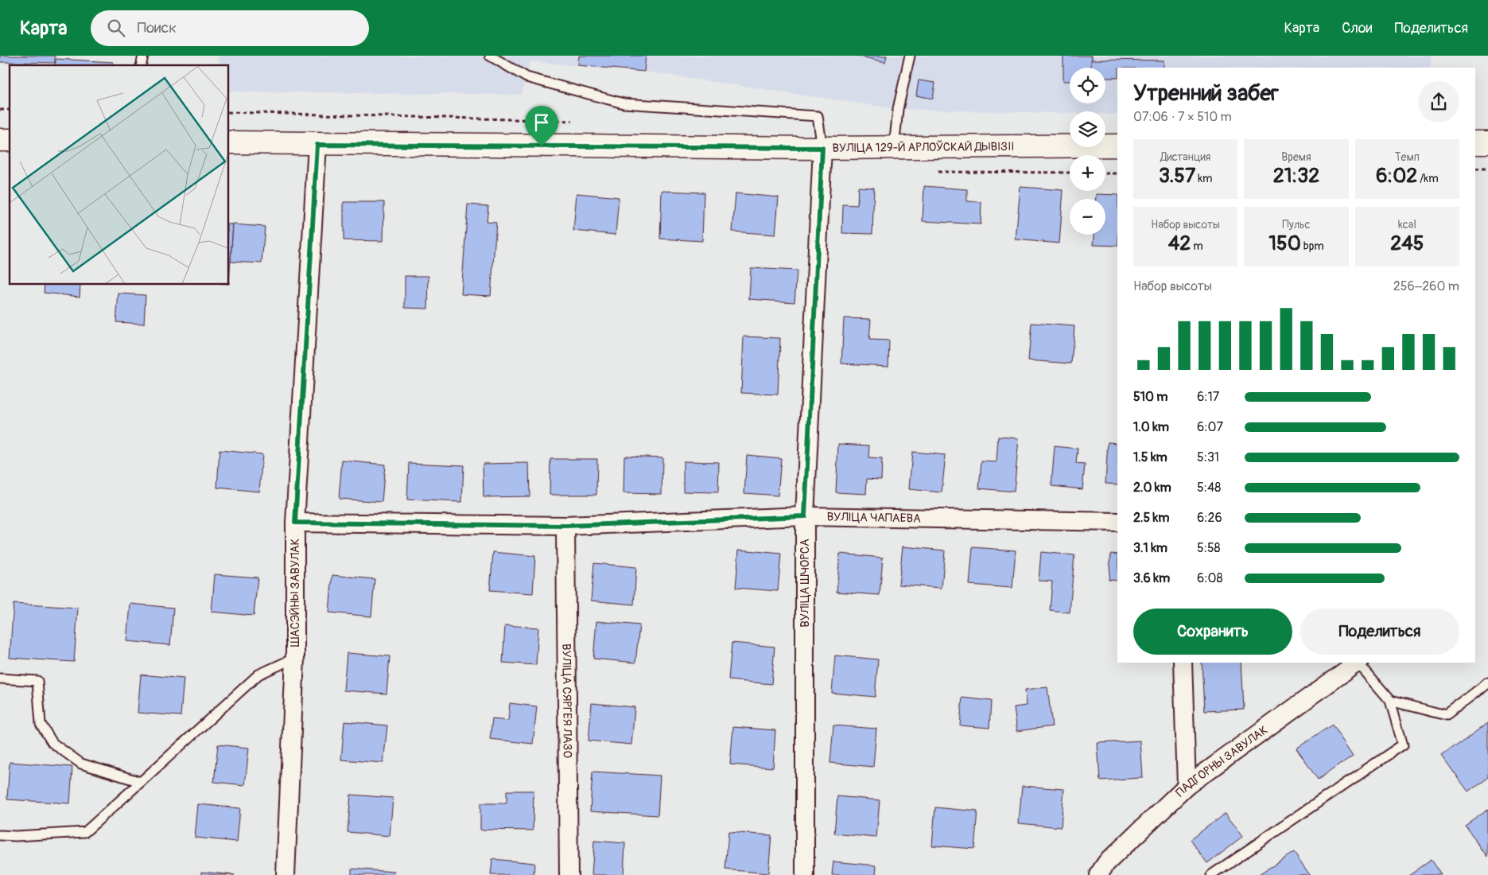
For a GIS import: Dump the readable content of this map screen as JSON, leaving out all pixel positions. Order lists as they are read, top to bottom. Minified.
{"streets":{"main road":["ВУЛІЦА 129-Й АРЛОЎСКАЙ ДЫВІЗІІ"],"street":["ВУЛІЦА ЧАПАЕВА","ВУЛІЦА ШЧОРСА","ШАСЭЙНЫ ЗАВУЛАК","ВУЛІЦА СЯРГЕЯ ЛАЗО","ПАДГОРНЫ ЗАВУЛАК"]},"crossings":[["ВУЛІЦА 129-Й АРЛОЎСКАЙ ДЫВІЗІІ","ВУЛІЦА ШЧОРСА"],["ВУЛІЦА 129-Й АРЛОЎСКАЙ ДЫВІЗІІ","ШАСЭЙНЫ ЗАВУЛАК"],["ВУЛІЦА ЧАПАЕВА","ВУЛІЦА ШЧОРСА"],["ВУЛІЦА ЧАПАЕВА","ШАСЭЙНЫ ЗАВУЛАК"],["ВУЛІЦА ЧАПАЕВА","ВУЛІЦА СЯРГЕЯ ЛАЗО"]],"page":{"header":"Карта","search":"Поиск","nav":["Карта","Слои","Поделиться"],"map_buttons":["+","−"],"heading":["Утренний забег","07:06 · 7 × 510 m"],"stats":[["Дистанция","3.57 km"],["Время","21:32"],["Темп","6:02 /km"],["Набор высоты","42 m"],["Пульс","150 bpm"],["kcal","245"]],"chart":["Набор высоты","256–260 m"],"list":[{"name":"510 m","note":"6:17"},{"name":"1.0 km","note":"6:07"},{"name":"1.5 km","note":"5:31"},{"name":"2.0 km","note":"5:48"},{"name":"2.5 km","note":"6:26"},{"name":"3.1 km","note":"5:58"},{"name":"3.6 km","note":"6:08"}],"buttons":["Сохранить","Поделиться"]}}
